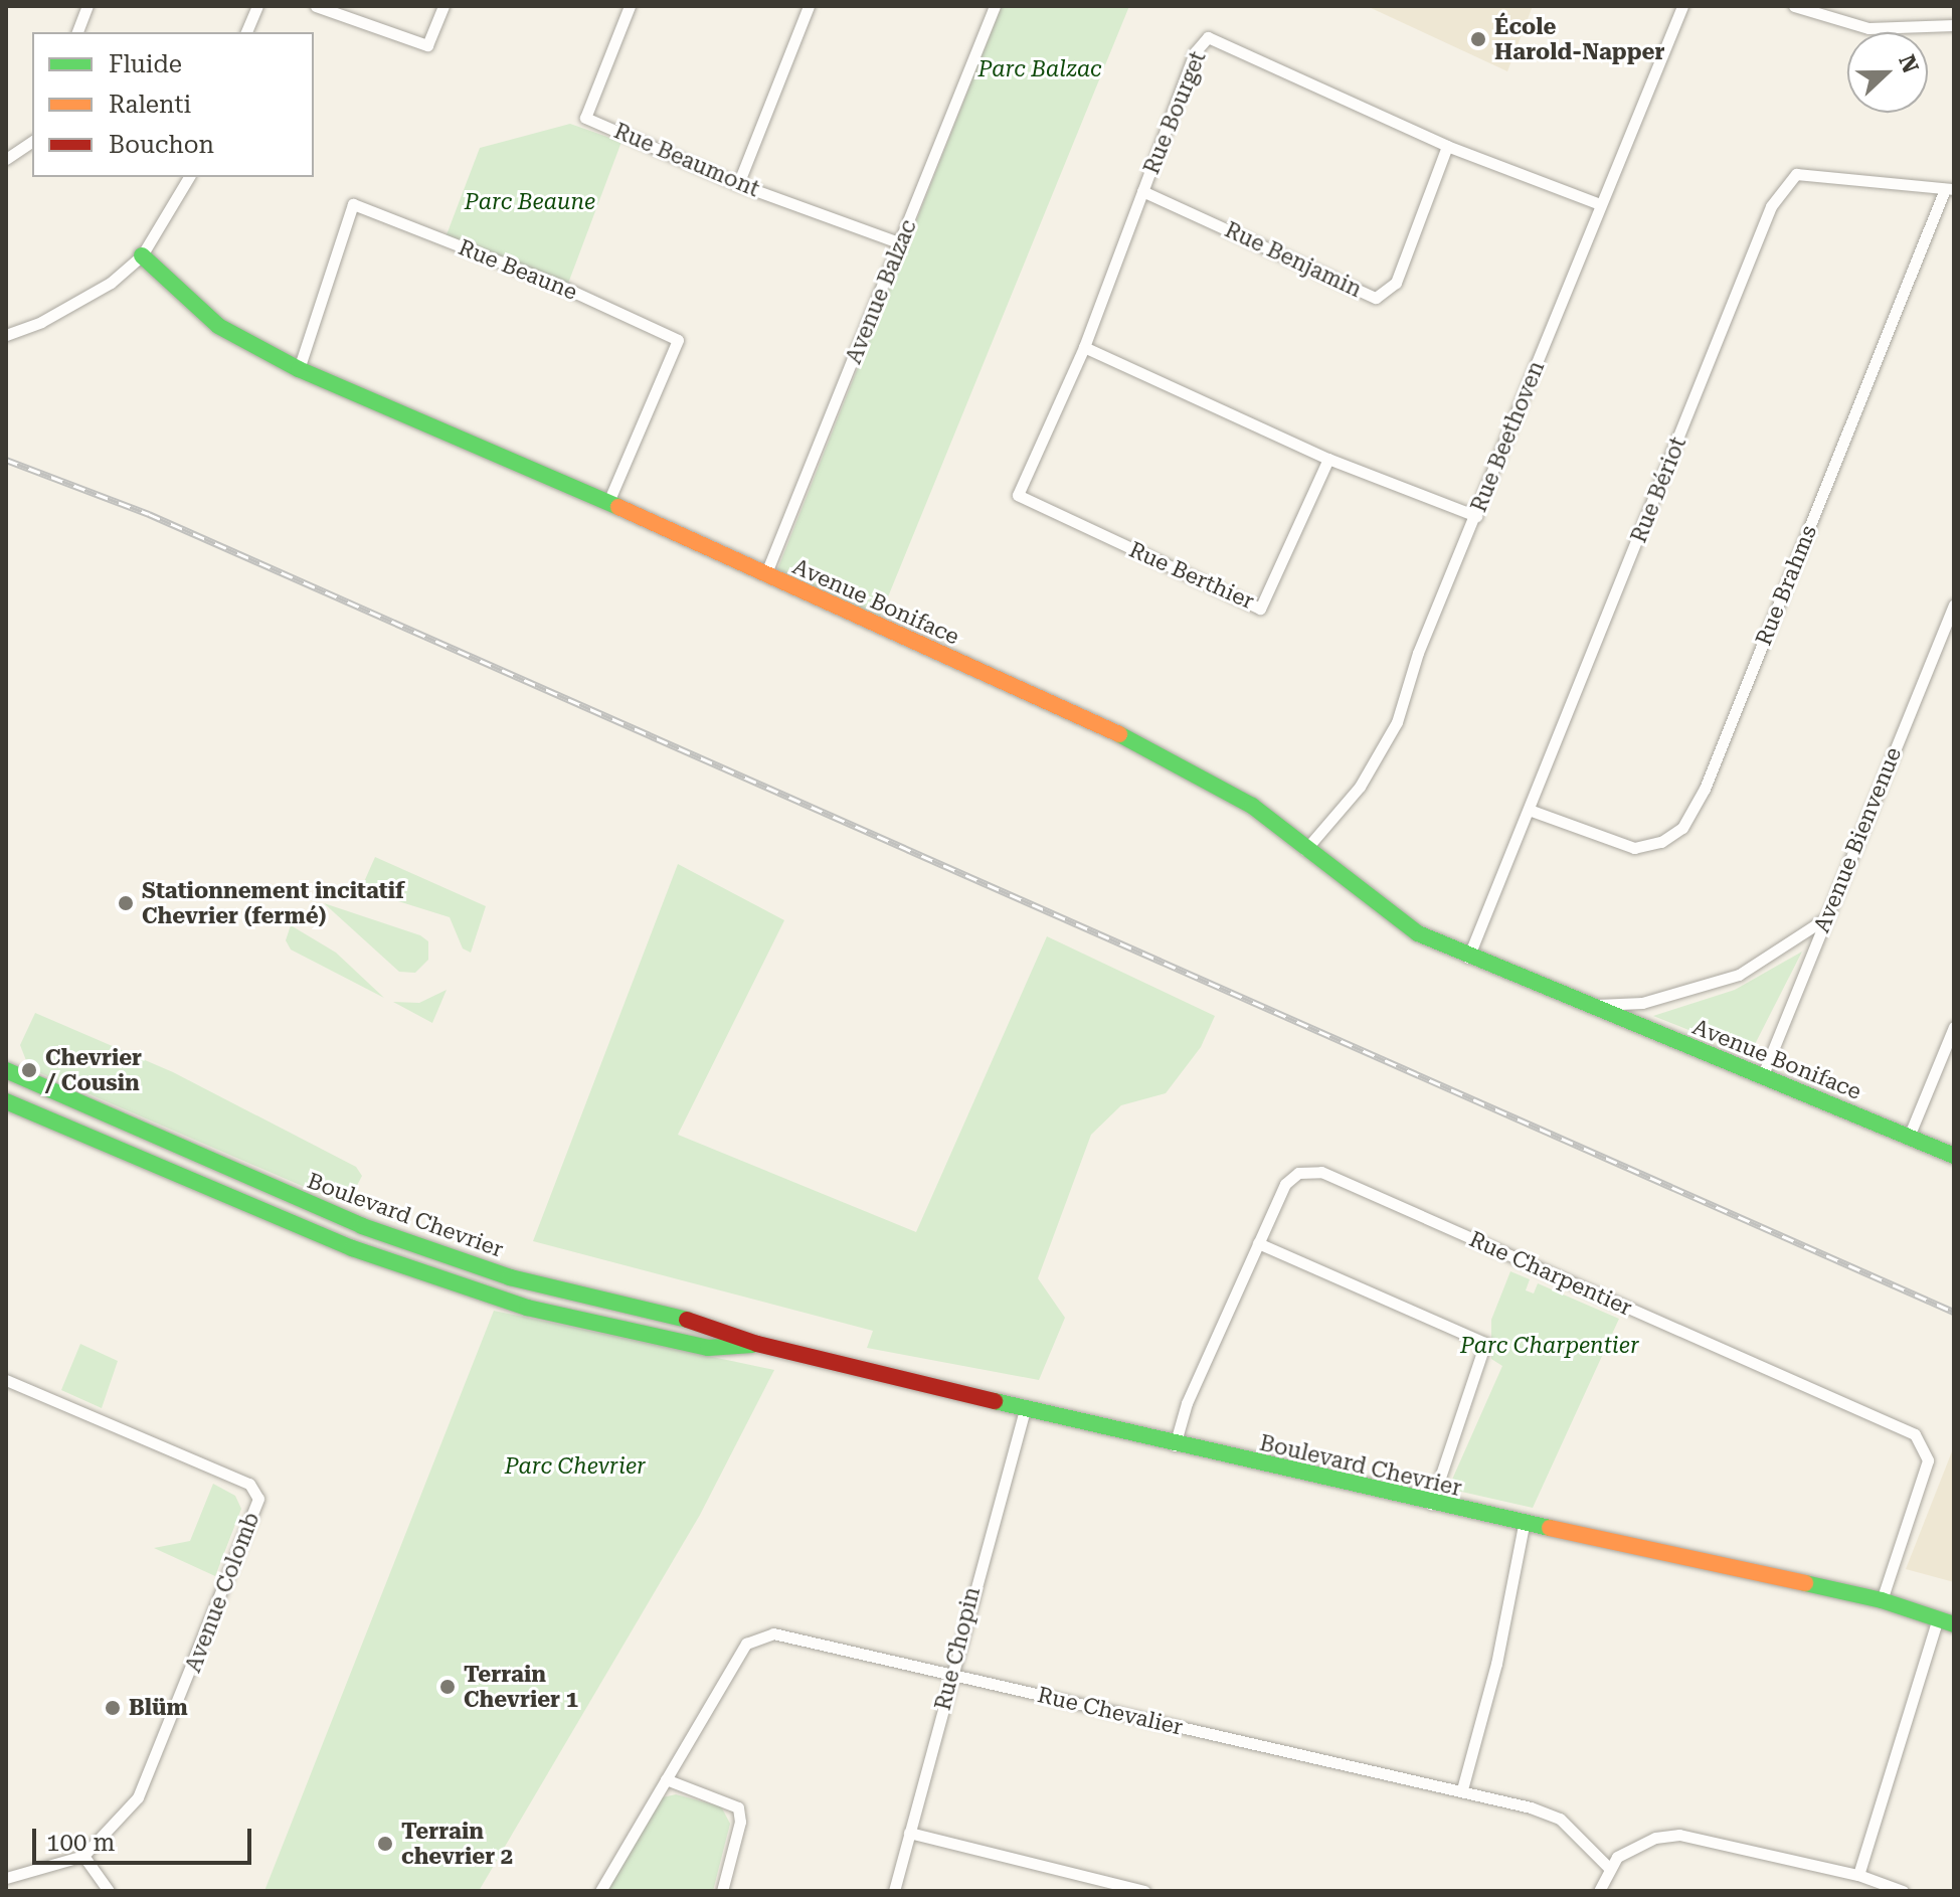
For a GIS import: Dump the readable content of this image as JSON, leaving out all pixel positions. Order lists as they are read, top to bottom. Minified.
{"streets":{"street":["Rue Bourget","Rue Beaumont","Rue Benjamin","Rue Beaune","Avenue Balzac","Rue Beethoven","Rue Bériot","Rue Berthier","Rue Brahms","Avenue Boniface","Avenue Bienvenue","Boulevard Chevrier","Rue Charpentier","Avenue Colomb","Rue Chopin","Rue Chevalier"]},"crossings":[["Rue Bourget","Rue Benjamin"],["Rue Bourget","Rue Beethoven"],["Rue Bourget","Rue Berthier"],["Rue Beaumont","Avenue Balzac"],["Rue Beaune","Avenue Boniface"],["Avenue Balzac","Avenue Boniface"],["Rue Beethoven","Avenue Boniface"],["Rue Bériot","Rue Brahms"],["Rue Bériot","Avenue Boniface"],["Avenue Boniface","Avenue Bienvenue"],["Boulevard Chevrier","Rue Charpentier"],["Boulevard Chevrier","Rue Chopin"],["Rue Chopin","Rue Chevalier"]],"parks":["Parc Balzac","Parc Beaune","Parc Charpentier","Parc Chevrier"],"places":["École Harold-Napper","Stationnement incitatif Chevrier (fermé)","Chevrier / Cousin","Terrain Chevrier 1","Blüm","Terrain chevrier 2"],"legend":["Fluide","Ralenti","Bouchon"],"scale_bar":"100 m","north":"right"}
